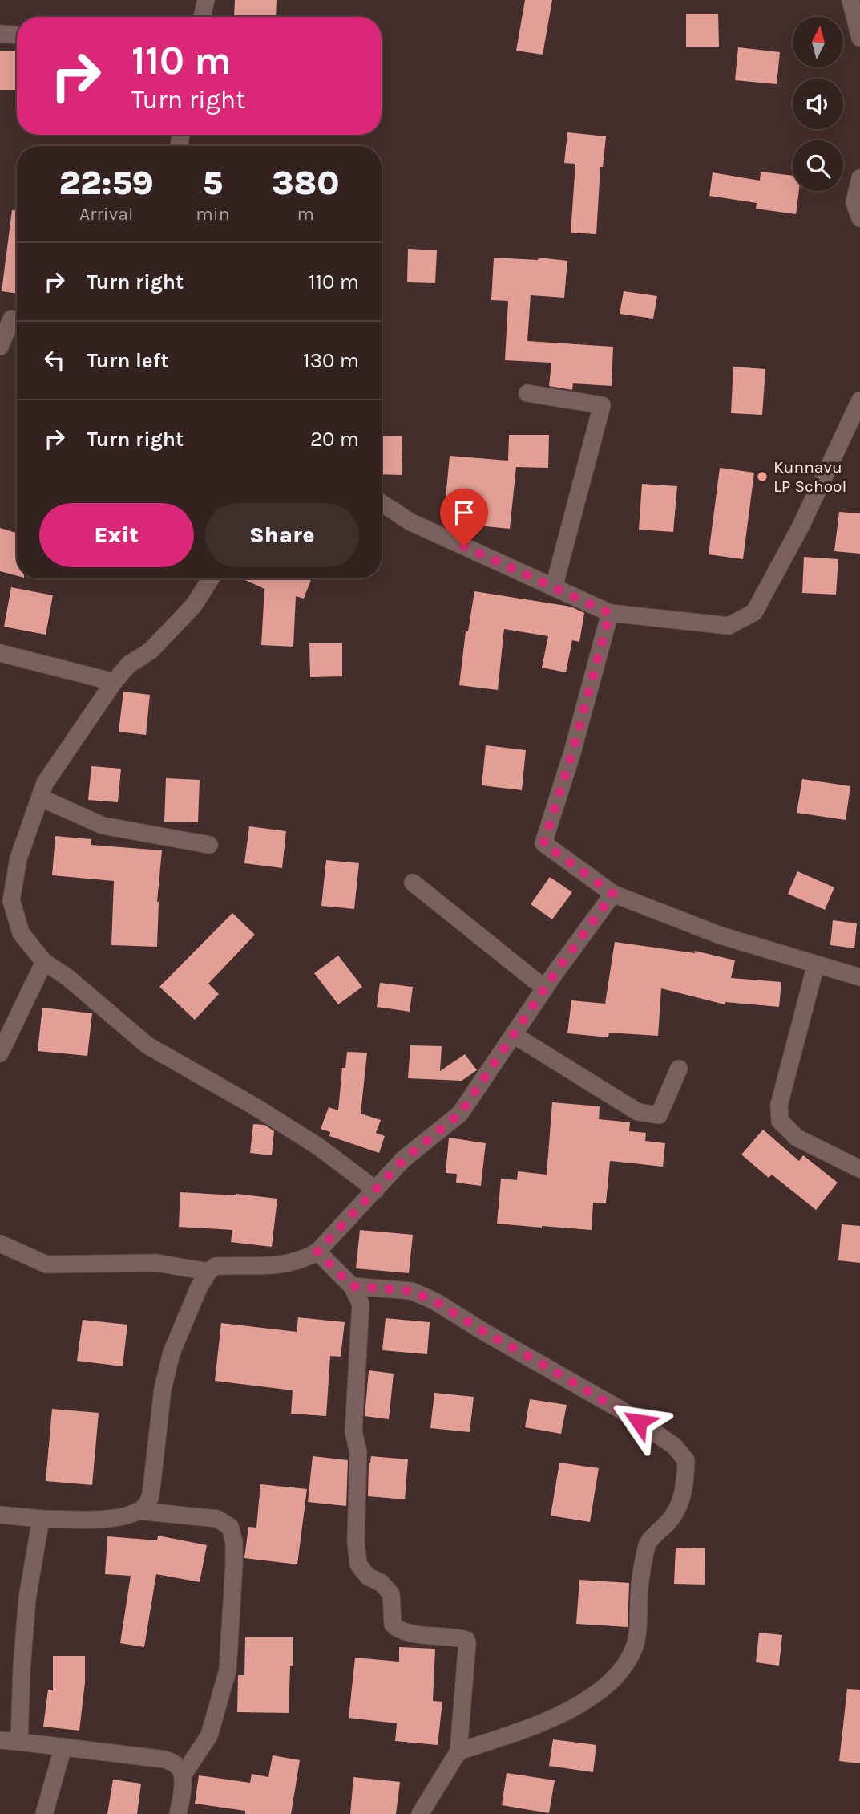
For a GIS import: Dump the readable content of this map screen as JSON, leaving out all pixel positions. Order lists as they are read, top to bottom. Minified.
{"places":["Kunnavu LP School"],"north":"top","page":{"turn":["110 m","Turn right"],"eta":["22:59","Arrival","5","min","380","m"],"list":[{"name":"Turn right","value":"110 m"},{"name":"Turn left","value":"130 m"},{"name":"Turn right","value":"20 m"}],"buttons":["Exit","Share"]}}
